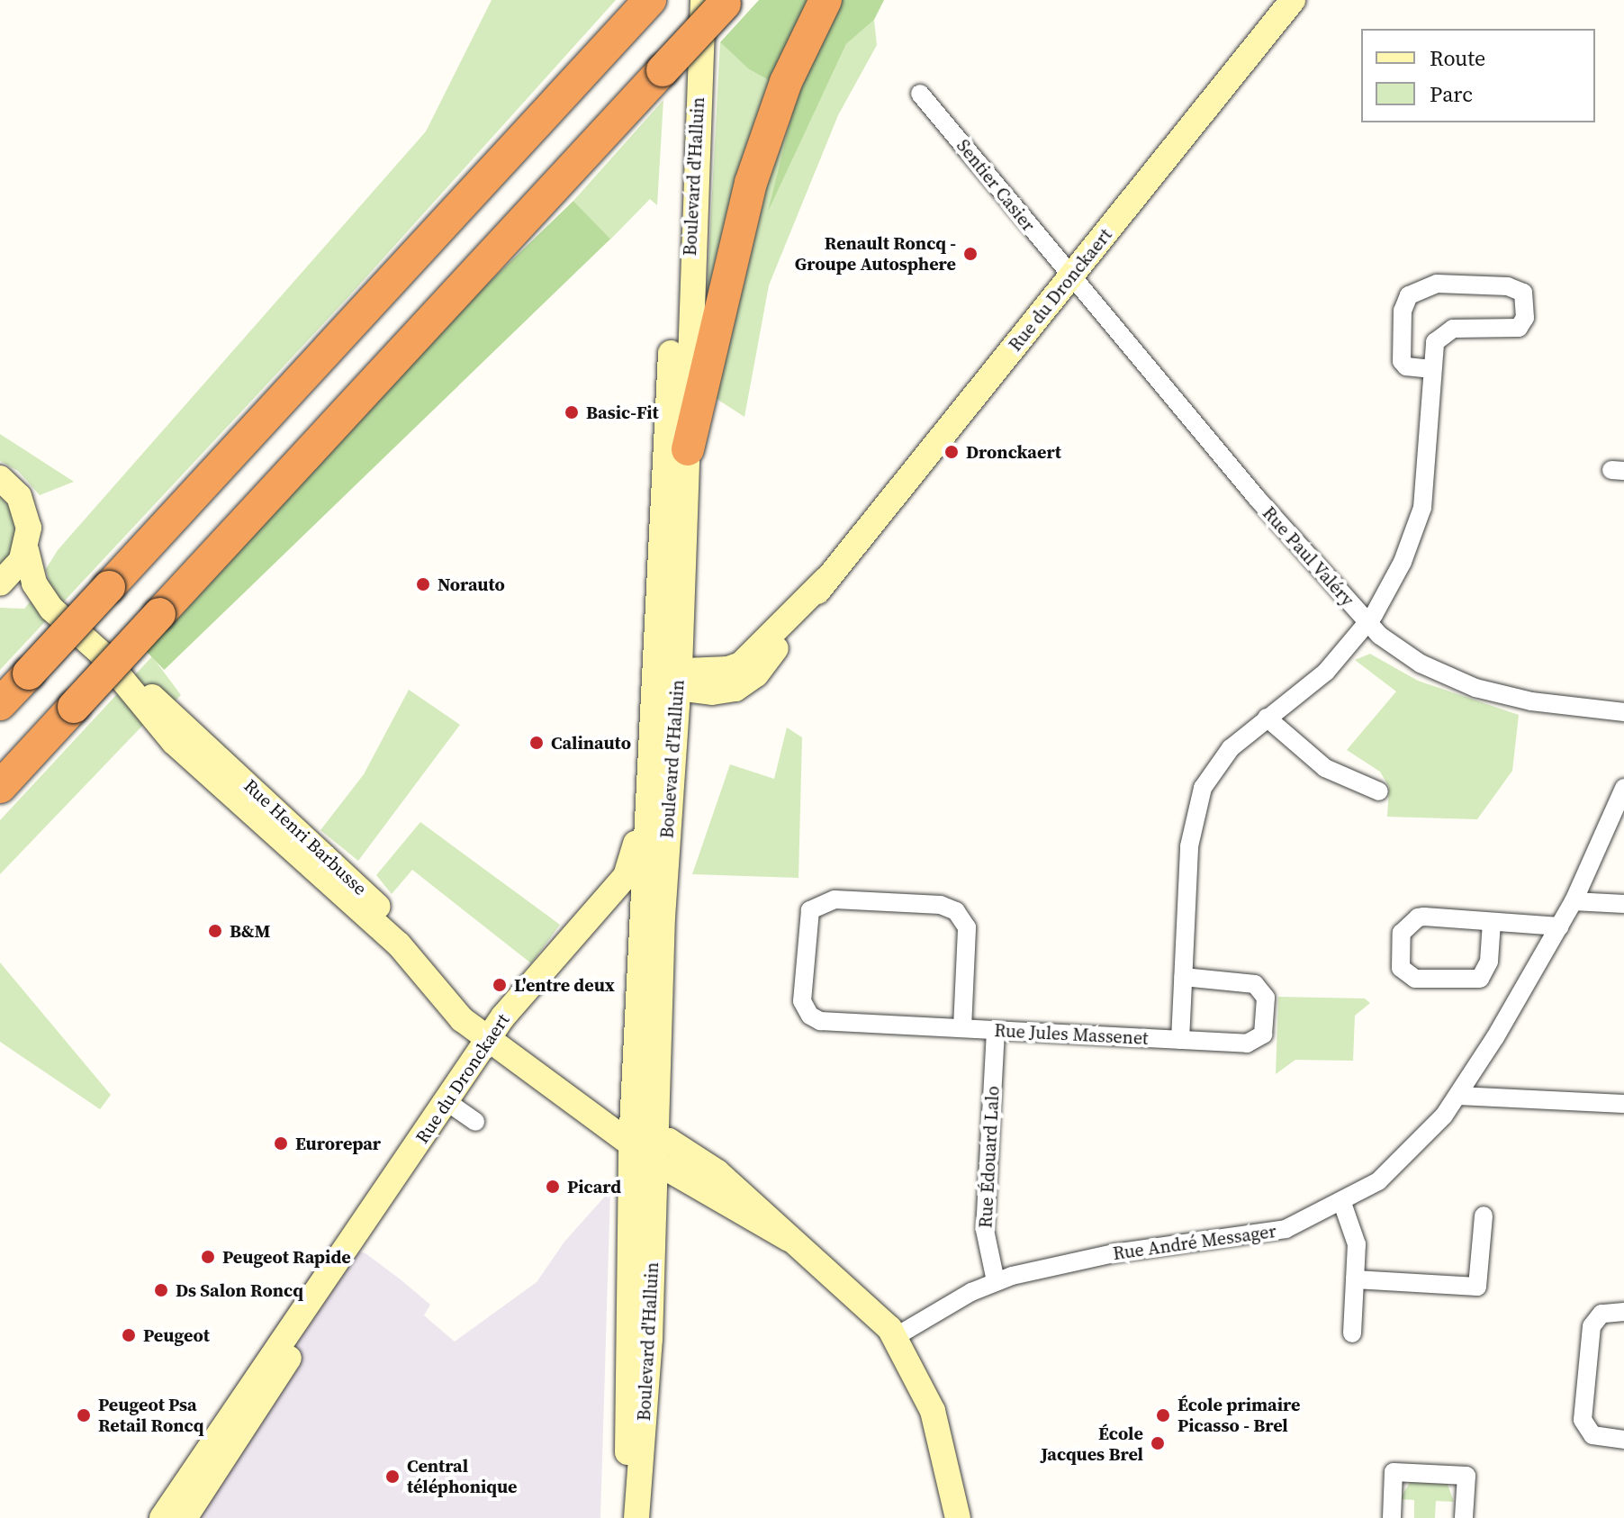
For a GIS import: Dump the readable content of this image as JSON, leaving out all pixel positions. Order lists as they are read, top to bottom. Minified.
{"streets":{"main road":["Boulevard d'Halluin","Rue du Dronckaert","Rue Henri Barbusse"],"street":["Sentier Casier","Rue Paul Valéry","Rue Jules Massenet","Rue Édouard Lalo","Rue André Messager"]},"crossings":[["Boulevard d'Halluin","Rue du Dronckaert"],["Boulevard d'Halluin","Rue Henri Barbusse"],["Sentier Casier","Rue du Dronckaert"],["Sentier Casier","Rue Paul Valéry"],["Rue du Dronckaert","Rue Paul Valéry"],["Rue du Dronckaert","Rue Henri Barbusse"],["Rue Henri Barbusse","Rue André Messager"],["Rue Jules Massenet","Rue Édouard Lalo"],["Rue Édouard Lalo","Rue André Messager"]],"places":["Renault Roncq - Groupe Autosphere","Basic-Fit","Dronckaert","Norauto","Calinauto","B&M","L'entre deux","Eurorepar","Picard","Peugeot Rapide","Ds Salon Roncq","Peugeot","Peugeot Psa Retail Roncq","École primaire Picasso - Brel","École Jacques Brel","Central téléphonique"],"legend":["Route","Parc"]}
